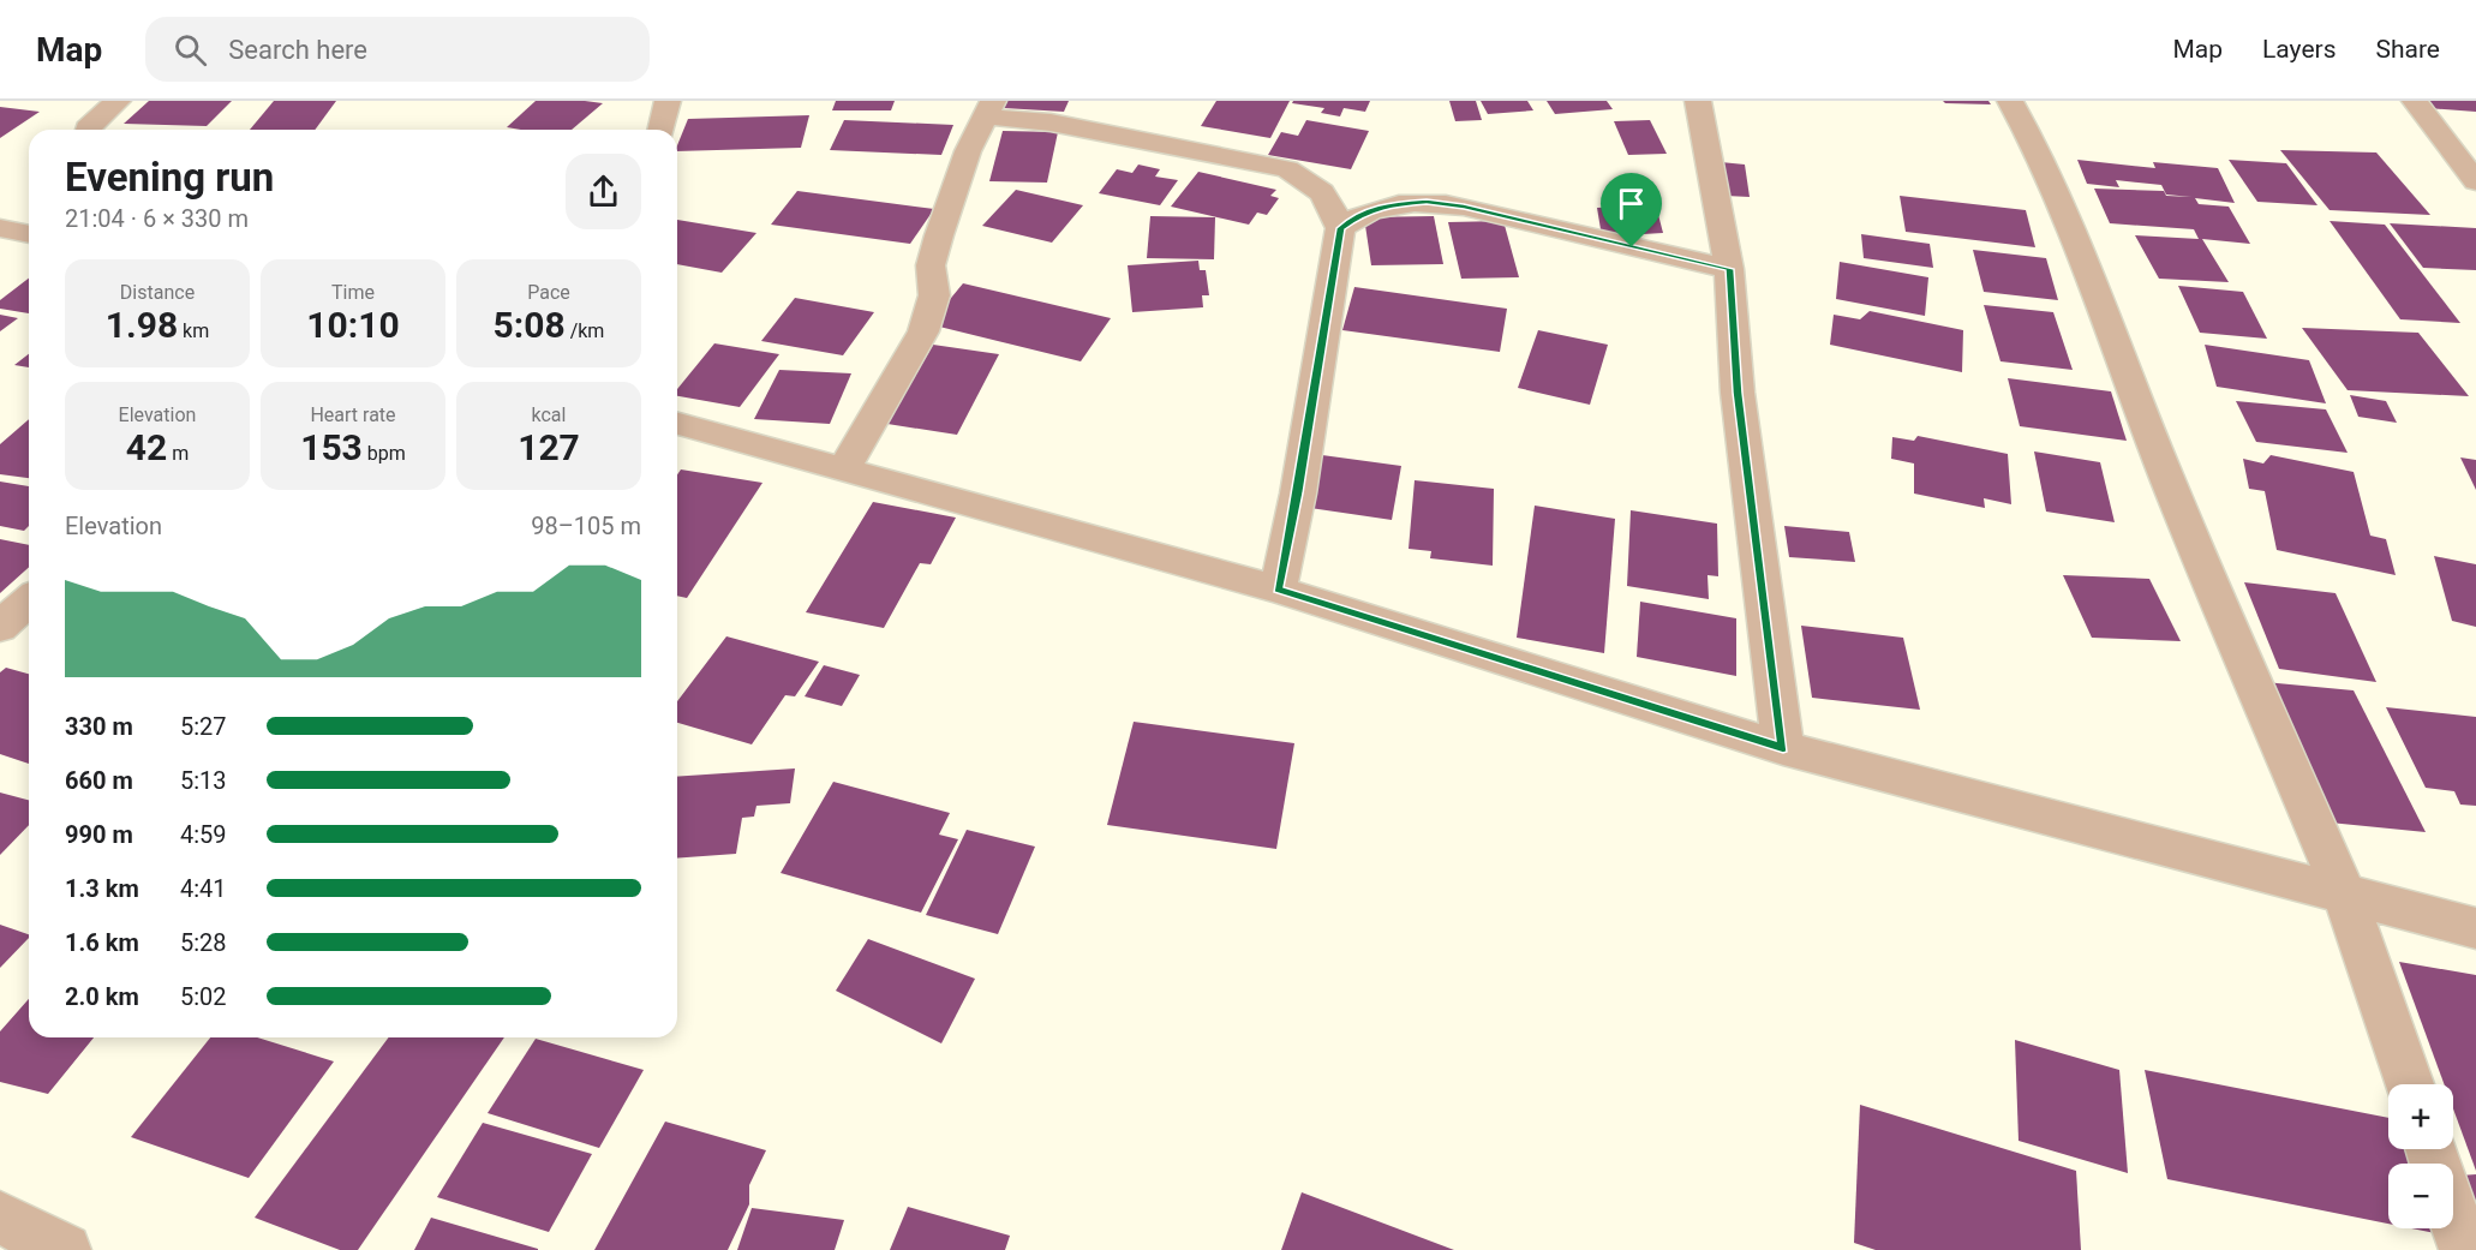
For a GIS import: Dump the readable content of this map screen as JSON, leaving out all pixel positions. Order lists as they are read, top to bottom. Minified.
{"page":{"header":"Map","search":"Search here","nav":["Map","Layers","Share"],"heading":["Evening run","21:04 · 6 × 330 m"],"stats":[["Distance","1.98 km"],["Time","10:10"],["Pace","5:08 /km"],["Elevation","42 m"],["Heart rate","153 bpm"],["kcal","127"]],"chart":["Elevation","98–105 m"],"list":[{"name":"330 m","note":"5:27"},{"name":"660 m","note":"5:13"},{"name":"990 m","note":"4:59"},{"name":"1.3 km","note":"4:41"},{"name":"1.6 km","note":"5:28"},{"name":"2.0 km","note":"5:02"}],"map_buttons":["+","−"]}}
